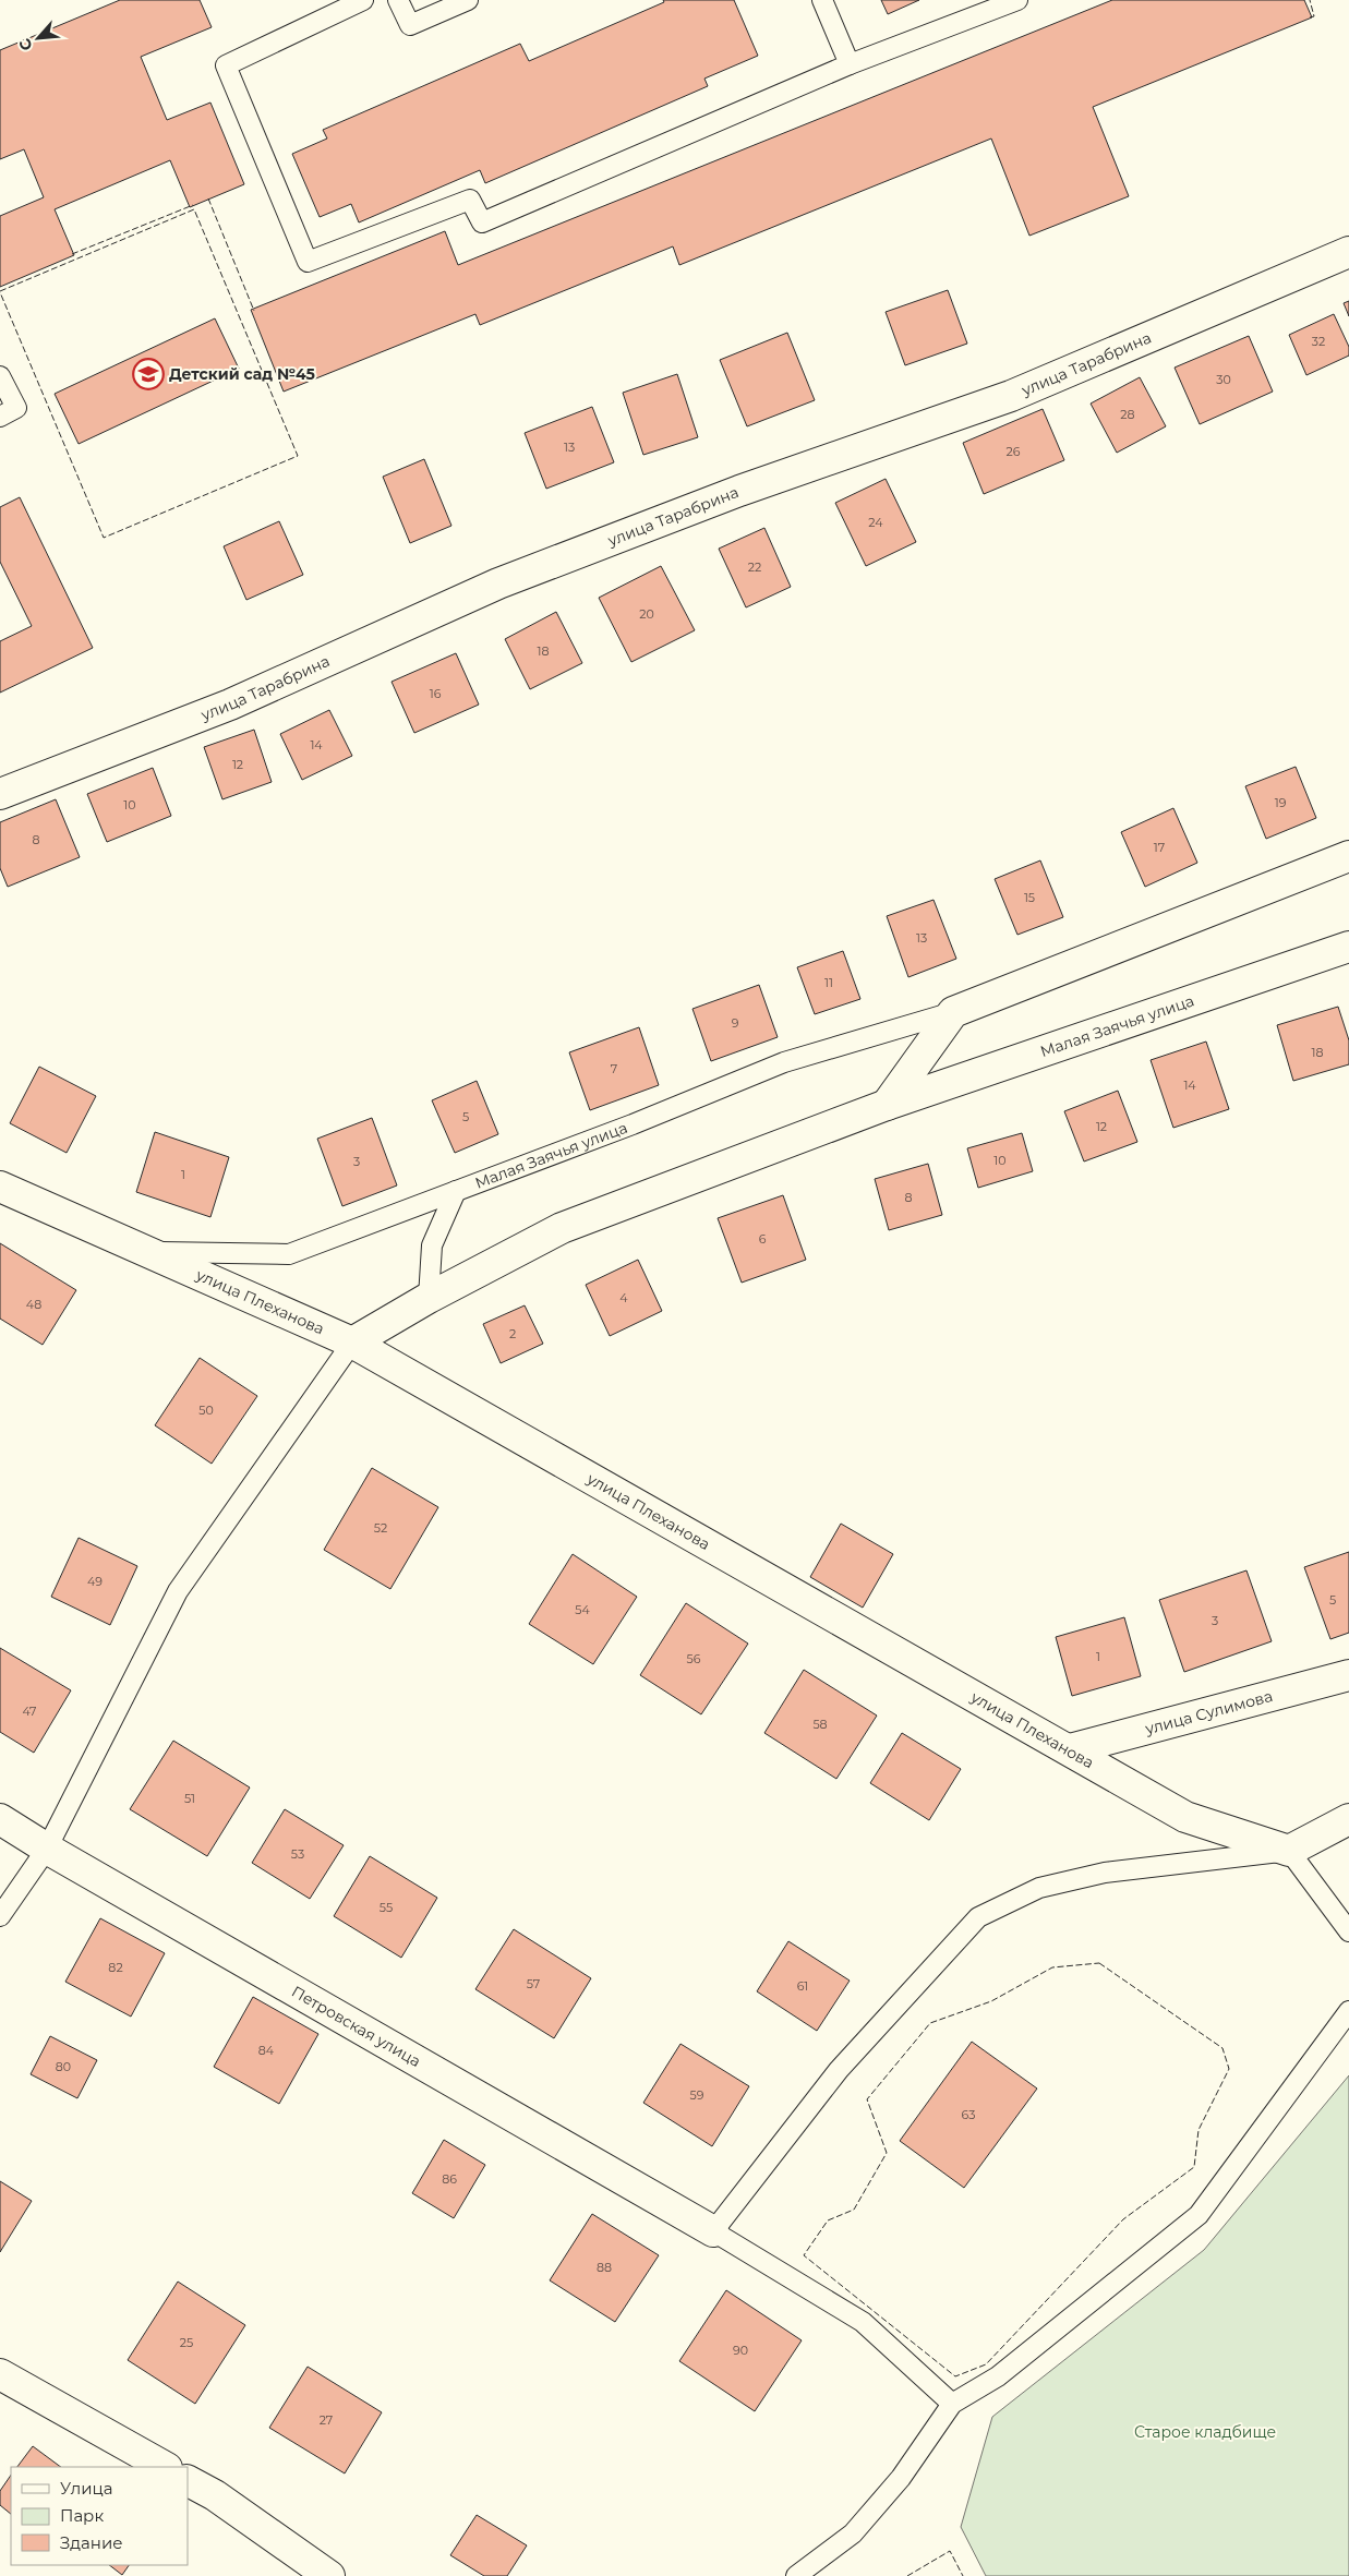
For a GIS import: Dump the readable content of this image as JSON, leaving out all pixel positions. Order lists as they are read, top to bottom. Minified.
{"streets":{"street":["улица Тарабрина","Малая Заячья улица","улица Плеханова","улица Сулимова","Петровская улица"]},"crossings":[["Малая Заячья улица","улица Плеханова"],["улица Плеханова","улица Сулимова"]],"parks":["Старое кладбище"],"places":{"school or university":["Детский сад №45"]},"house_numbers":["32","30","28","13","26","24","22","20","18","16","14","12","19","10","8","17","15","13","11","9","18","7","14","5","12","10","3","1","8","6","4","48","2","50","52","49","5","54","3","1","56","47","58","51","53","55","82","57","61","84","80","59","63","86","88","25","90","27"],"legend":["Улица","Парк","Здание"],"north":"bottom left"}
